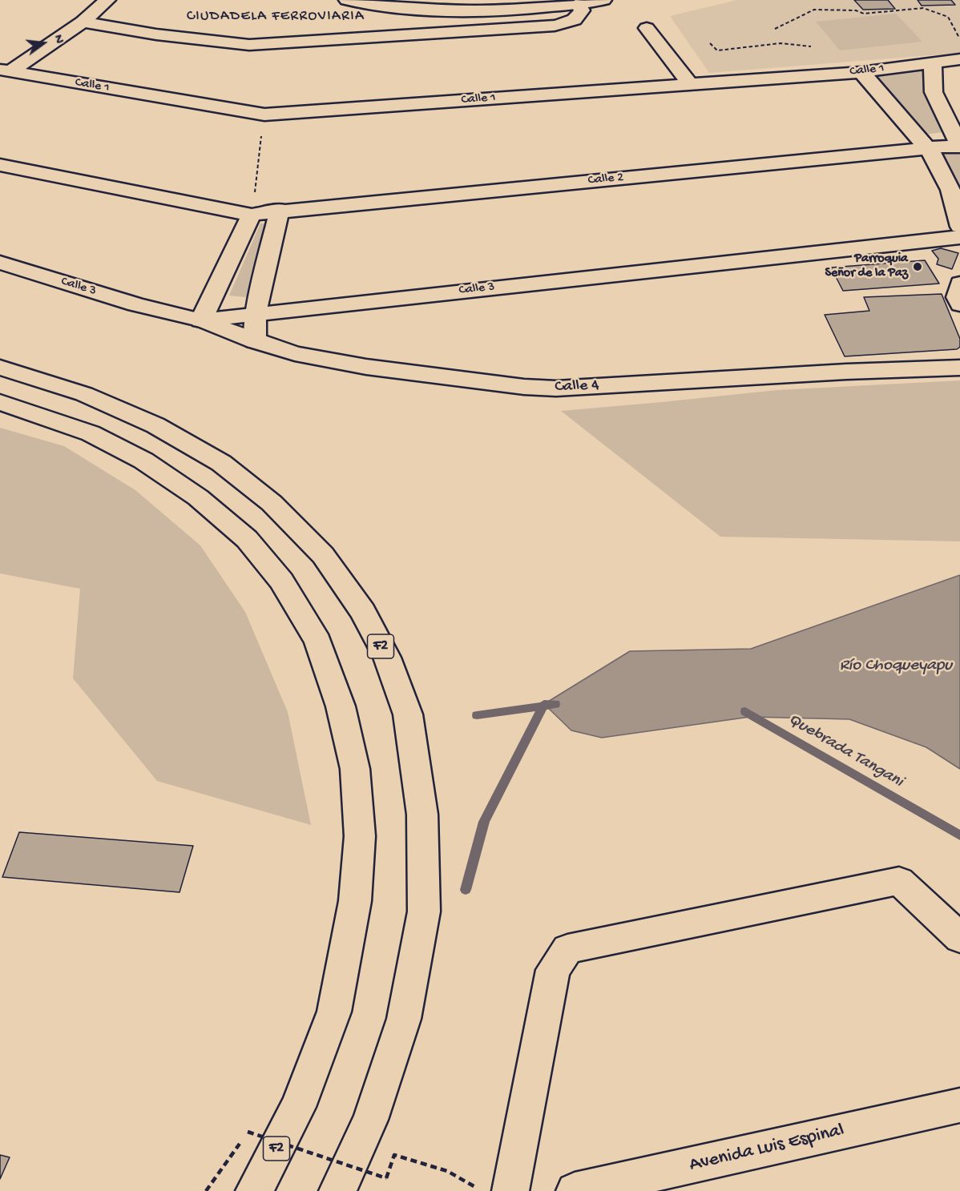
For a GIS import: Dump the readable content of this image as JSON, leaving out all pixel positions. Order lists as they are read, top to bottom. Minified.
{"streets":{"main road":["Calle 1","Calle 2","Calle 3","Calle 4","F2","Avenida Luis Espinal"]},"crossings":[["Calle 3","Calle 4"]],"districts":["CIUDADELA FERROVIARIA"],"water":["Río Choqueyapu","Quebrada Tangani"],"places":["Parroquia Señor de la Paz"],"north":"right"}
